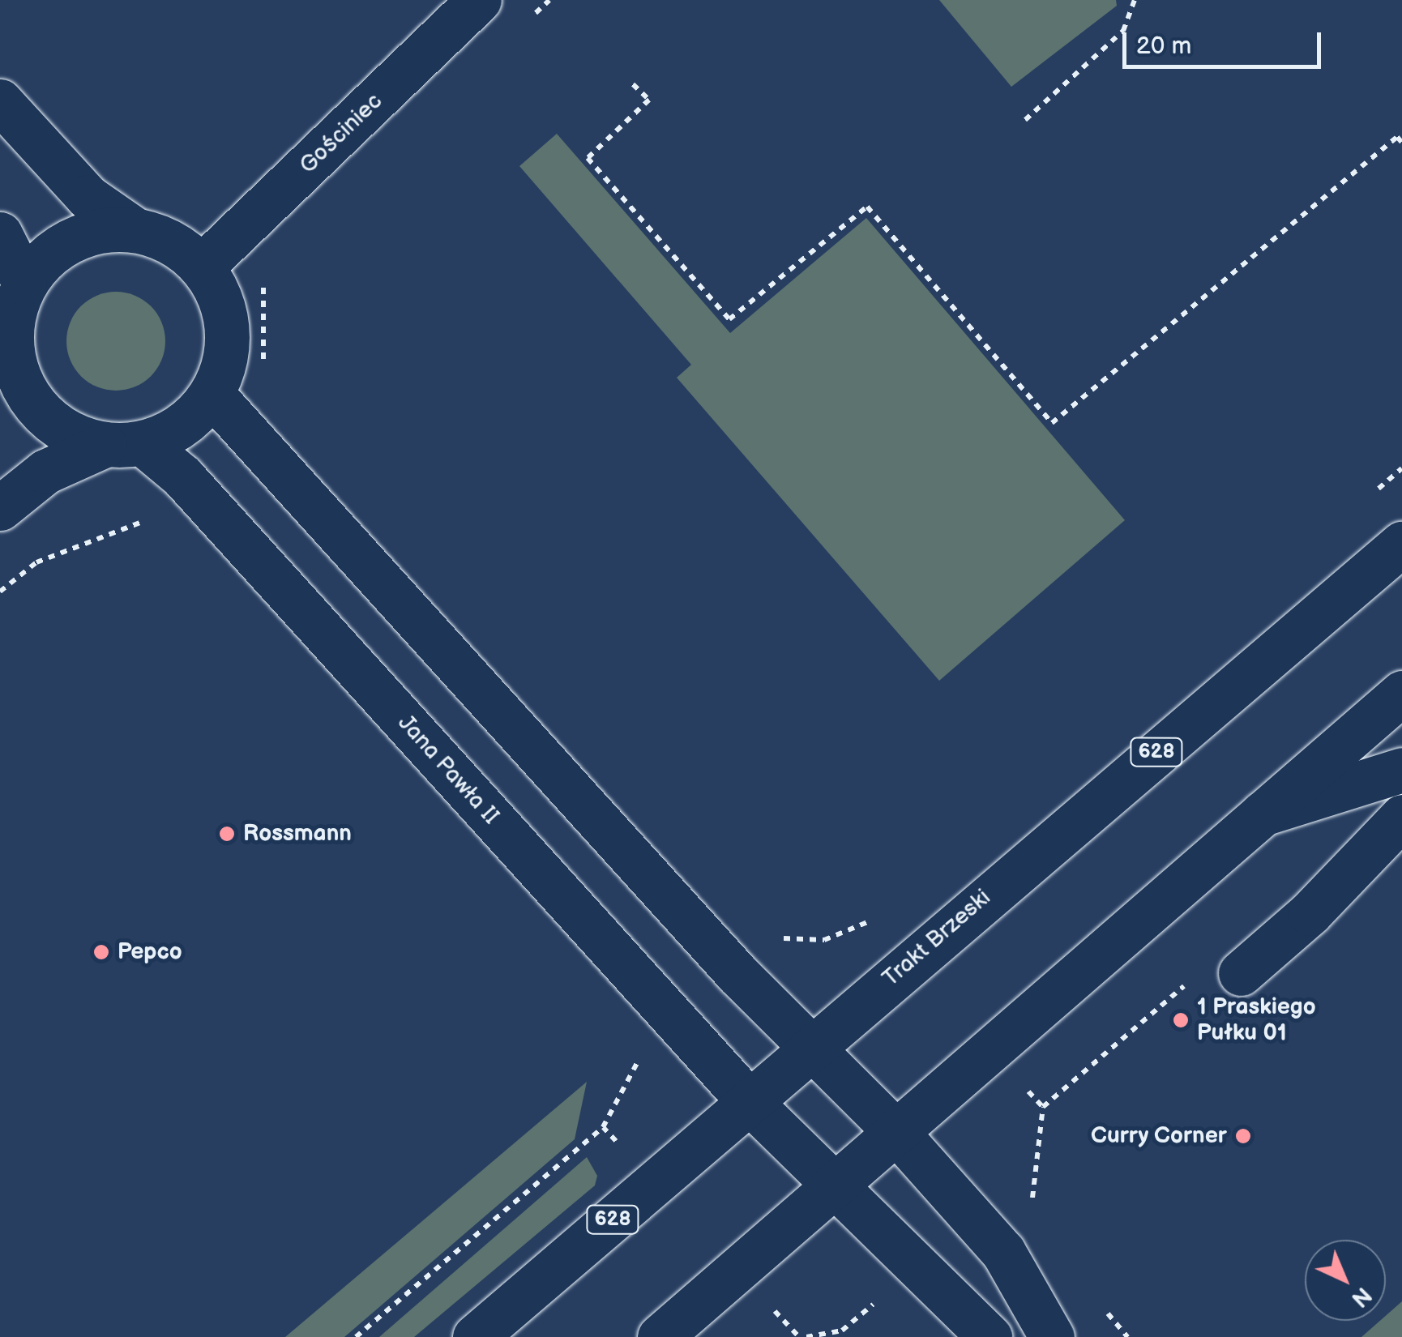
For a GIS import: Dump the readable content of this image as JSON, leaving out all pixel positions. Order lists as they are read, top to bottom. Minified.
{"streets":{"street":["Gościniec","628","Jana Pawła II","Trakt Brzeski"]},"crossings":[["Gościniec","Jana Pawła II"],["Jana Pawła II","Trakt Brzeski"]],"places":["Rossmann","Pepco","1 Praskiego Pułku 01","Curry Corner"],"scale_bar":"20 m","north":"bottom right"}
